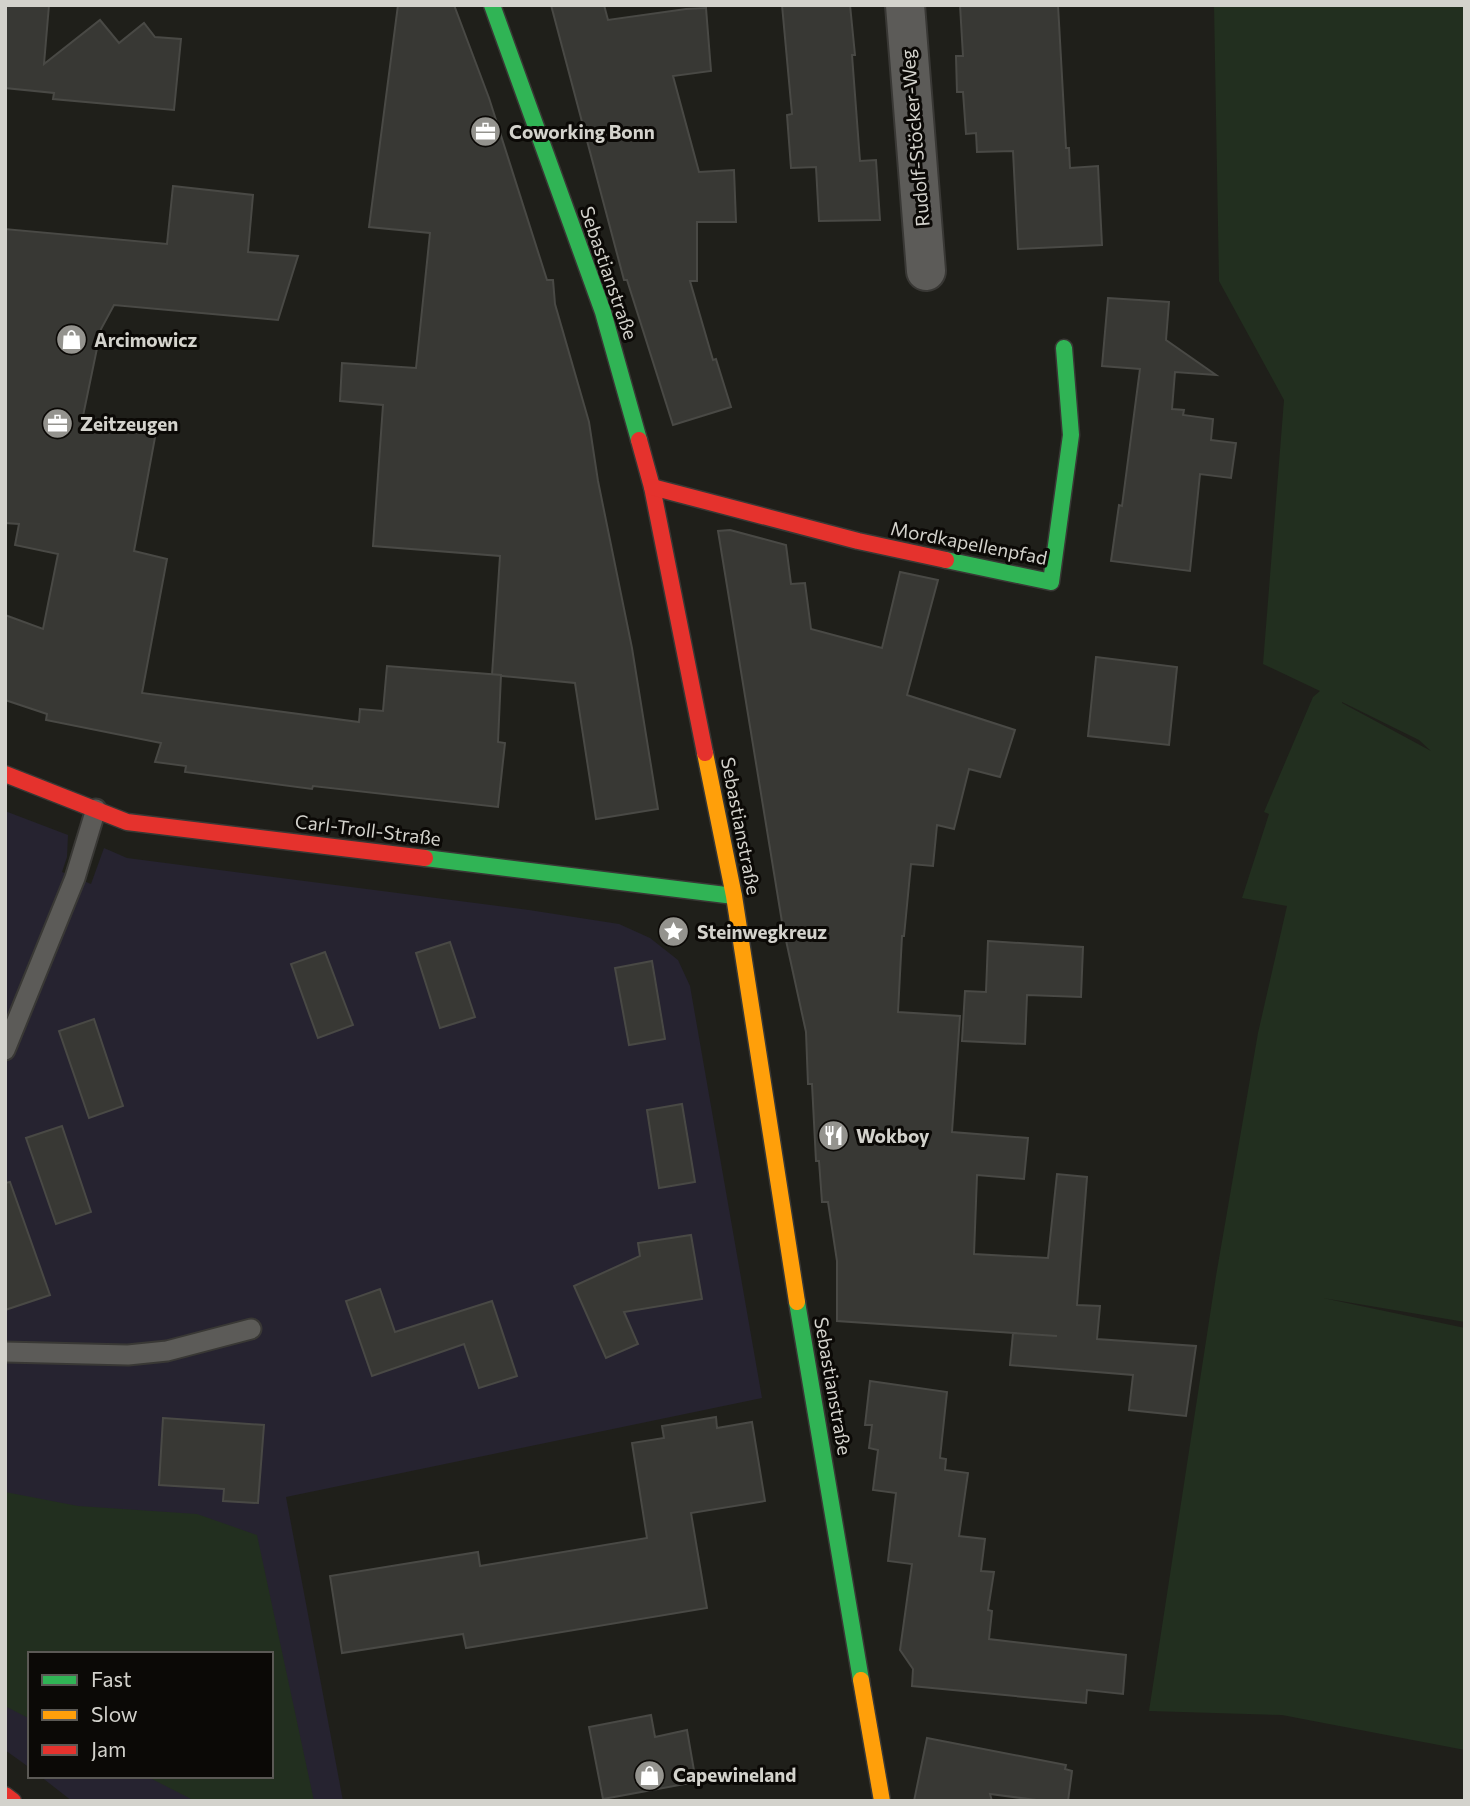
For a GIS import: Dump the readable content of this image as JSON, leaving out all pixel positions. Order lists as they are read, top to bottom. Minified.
{"streets":{"main road":["Sebastianstraße","Mordkapellenpfad","Carl-Troll-Straße"],"street":["Rudolf-Stöcker-Weg"]},"crossings":[["Sebastianstraße","Mordkapellenpfad"],["Sebastianstraße","Carl-Troll-Straße"]],"places":{"office":["Coworking Bonn","Zeitzeugen"],"shop":["Arcimowicz","Capewineland"],"place":["Steinwegkreuz"],"restaurant":["Wokboy"]},"legend":["Fast","Slow","Jam"]}
